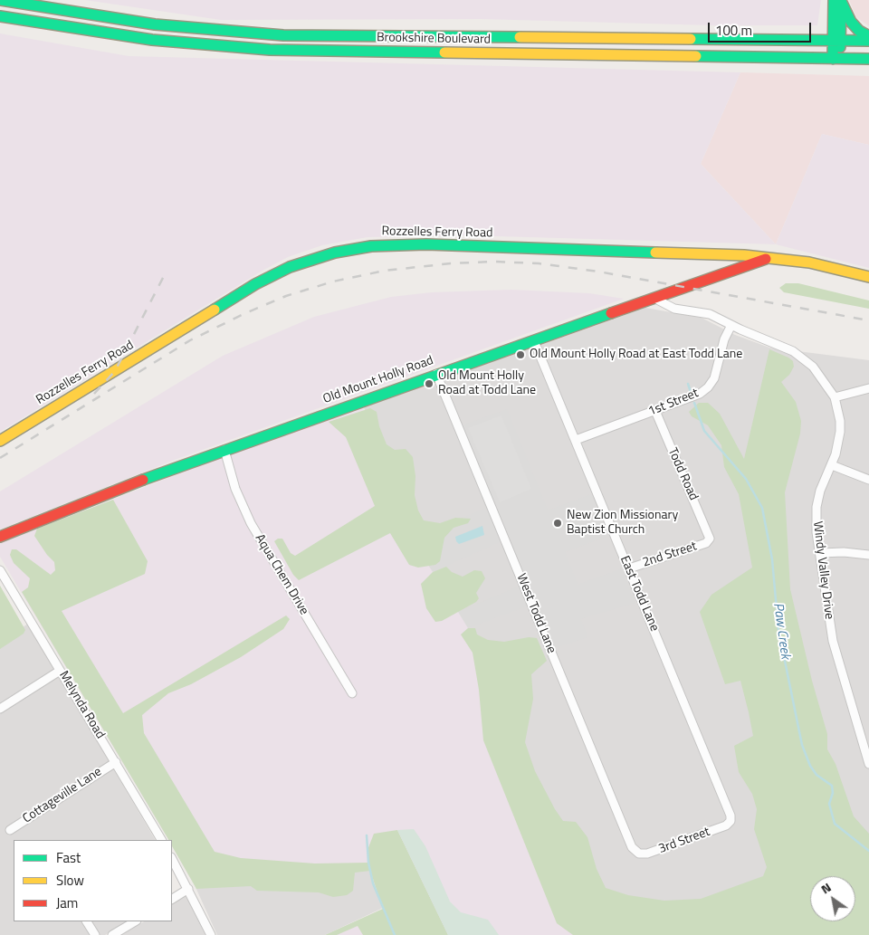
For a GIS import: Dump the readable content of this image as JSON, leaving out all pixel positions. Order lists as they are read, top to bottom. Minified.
{"streets":{"main road":["Brookshire Boulevard","Rozzelles Ferry Road","Old Mount Holly Road"],"street":["1st Street","Todd Road","2nd Street","Windy Valley Drive","Aqua Chem Drive","East Todd Lane","West Todd Lane","Melynda Road","Cottageville Lane","3rd Street"]},"crossings":[["Rozzelles Ferry Road","Old Mount Holly Road"],["Old Mount Holly Road","Windy Valley Drive"],["Old Mount Holly Road","Aqua Chem Drive"],["Old Mount Holly Road","East Todd Lane"],["Old Mount Holly Road","West Todd Lane"],["1st Street","Todd Road"],["1st Street","Windy Valley Drive"],["1st Street","East Todd Lane"],["Todd Road","2nd Street"],["2nd Street","East Todd Lane"],["East Todd Lane","3rd Street"],["West Todd Lane","3rd Street"],["Melynda Road","Cottageville Lane"]],"water":["Paw Creek"],"places":["Old Mount Holly Road at East Todd Lane","Old Mount Holly Road at Todd Lane","New Zion Missionary Baptist Church"],"legend":["Fast","Slow","Jam"],"scale_bar":"100 m","north":"top left"}
